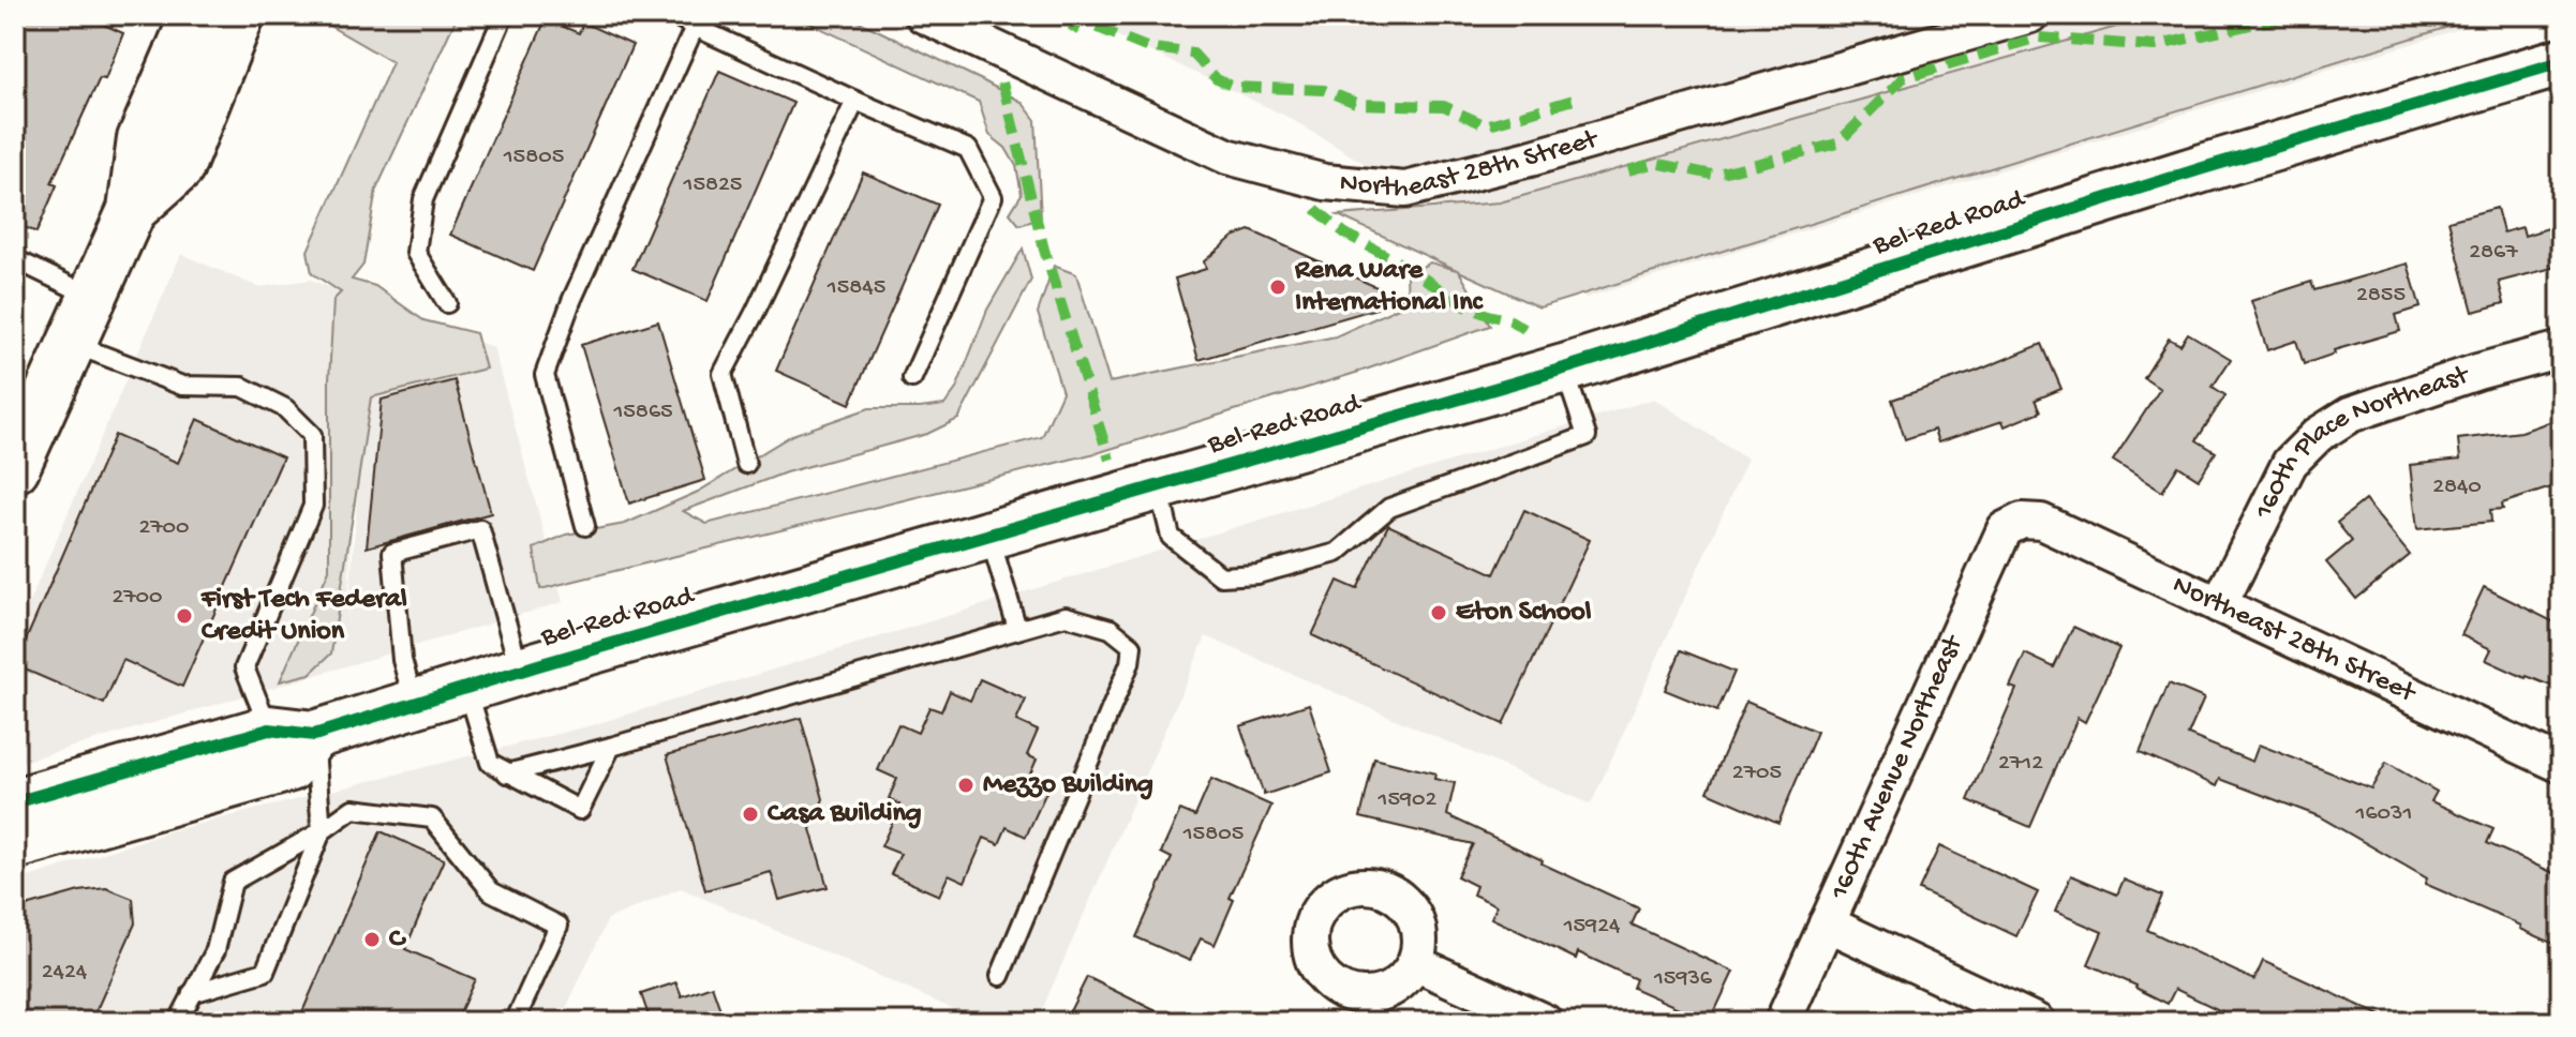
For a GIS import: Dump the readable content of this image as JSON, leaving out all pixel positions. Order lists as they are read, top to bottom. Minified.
{"streets":{"main road":["Bel-Red Road"],"street":["Northeast 28th Street","160th Place Northeast","160th Avenue Northeast"]},"crossings":[["Northeast 28th Street","160th Place Northeast"],["Northeast 28th Street","160th Avenue Northeast"]],"places":["Rena Ware International Inc","Eton School","First Tech Federal Credit Union","Mezzo Building","Casa Building","C"],"house_numbers":["15805","15825","2867","15845","2855","15865","2840","2700","2700","2712","2705","15902","16031","15805","15924","2424","15936"]}
